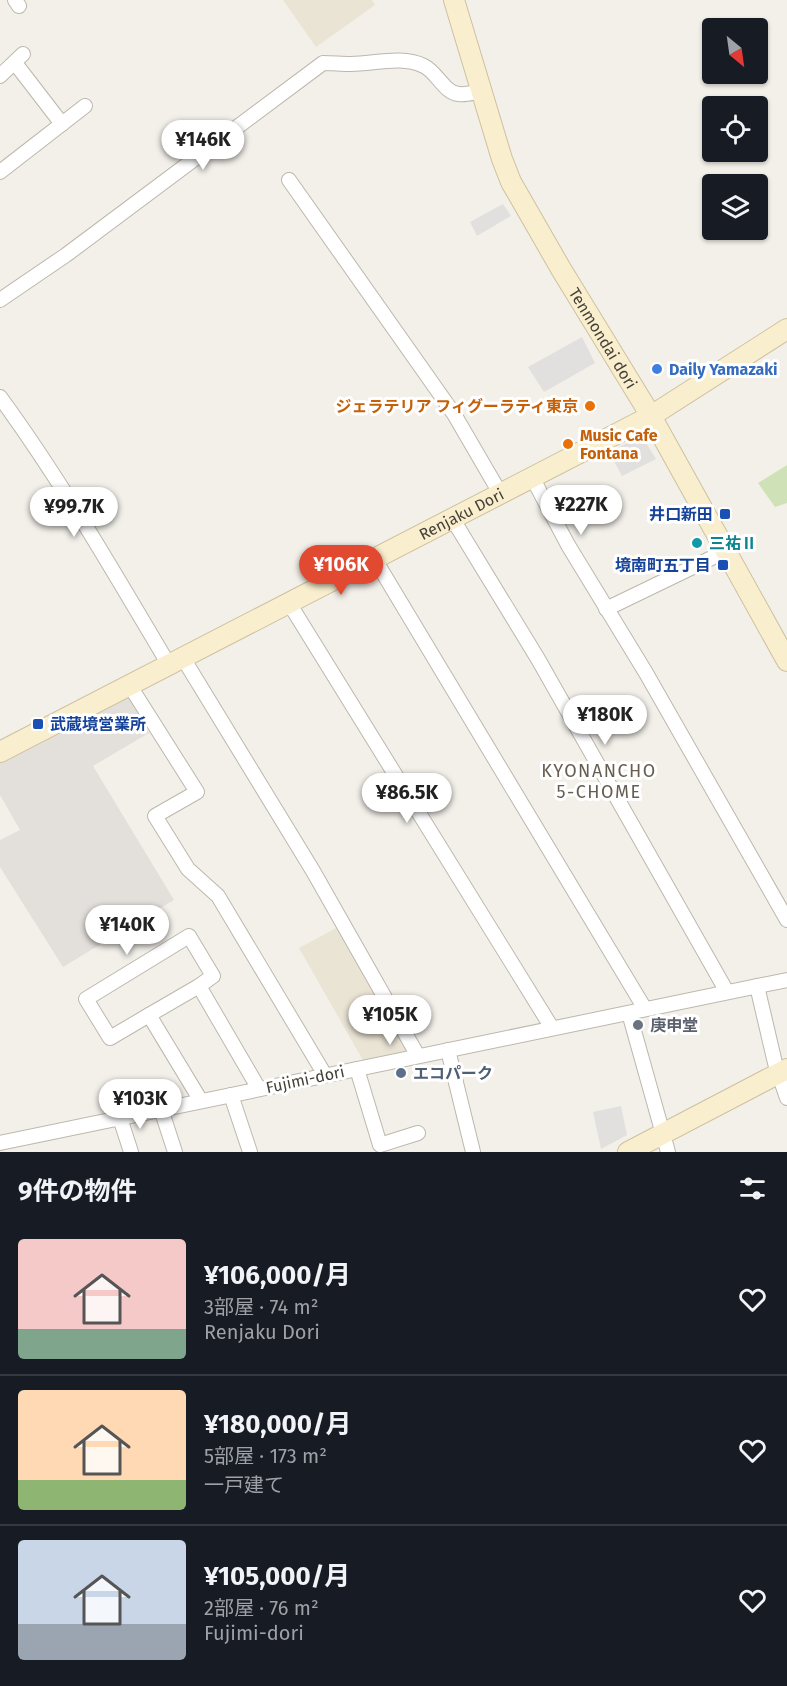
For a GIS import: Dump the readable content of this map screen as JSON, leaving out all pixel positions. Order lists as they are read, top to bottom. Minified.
{"streets":{"main road":["Tenmondai dori","Renjaku Dori"],"street":["Fujimi-dori"]},"crossings":[["Tenmondai dori","Renjaku Dori"]],"districts":["KYONANCHO 5-CHOME"],"places":{"other":["Daily Yamazaki","ジェラテリア フィグーラティ東京","Music Cafe Fontana","三祐Ⅱ","庚申堂","エコパーク"],"transit":["井口新田","境南町五丁目","武蔵境営業所"]},"north":"bottom right","page":{"price":["¥146K","¥227K","¥99.7K","¥106K","¥180K","¥86.5K","¥140K","¥105K","¥103K"],"heading":"9件の物件","list":[{"name":"¥106,000/月","note":"3部屋 · 74 m² · Renjaku Dori"},{"name":"¥180,000/月","note":"5部屋 · 173 m² · 一戸建て"},{"name":"¥105,000/月","note":"2部屋 · 76 m² · Fujimi-dori"}]}}
